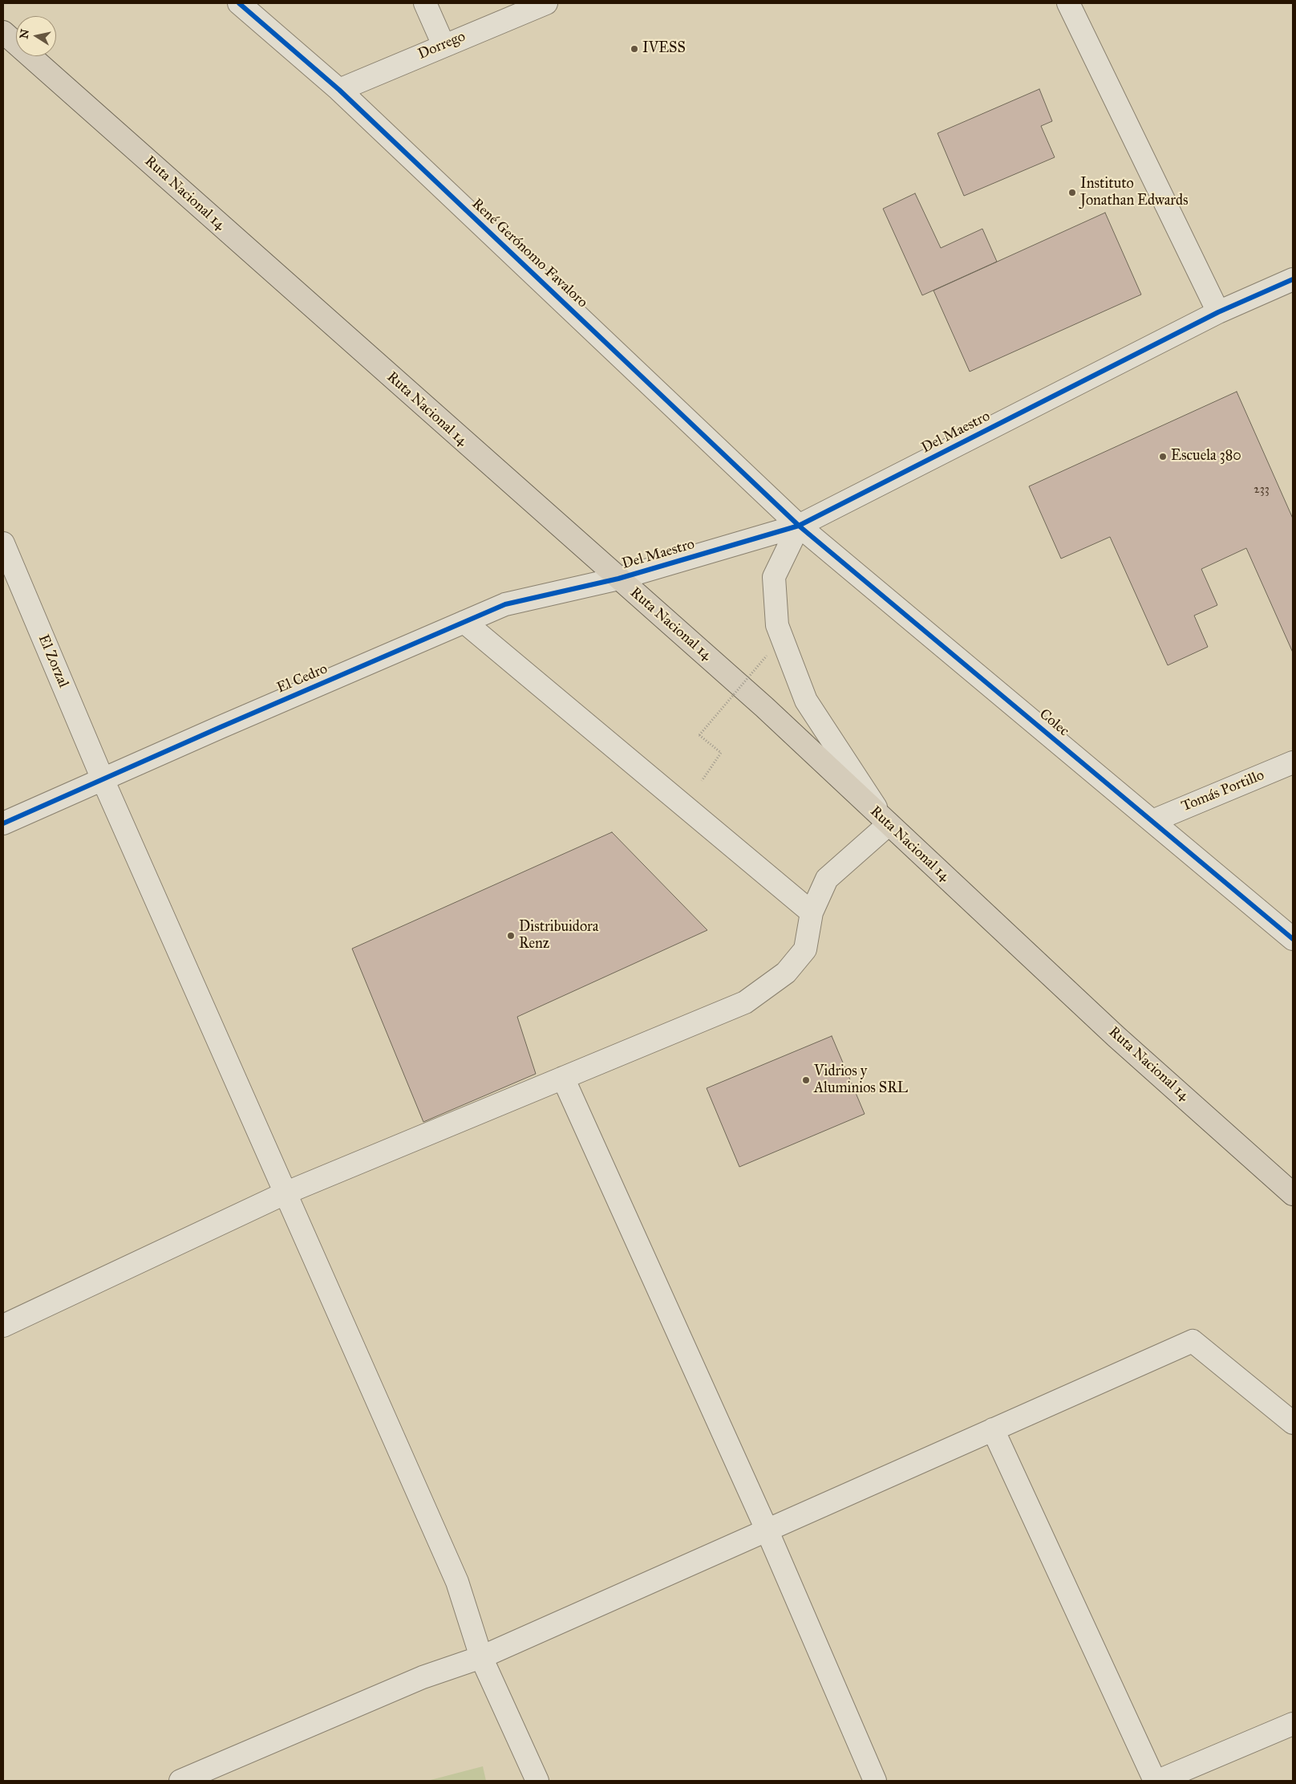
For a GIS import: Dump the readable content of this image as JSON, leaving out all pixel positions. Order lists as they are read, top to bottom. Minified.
{"streets":{"highway":["Ruta Nacional 14"],"street":["Dorrego","René Gerónomo Favaloro","Del Maestro","El Zorzal","El Cedro","Colec","Tomás Portillo"]},"crossings":[["Dorrego","René Gerónomo Favaloro"],["Ruta Nacional 14","Del Maestro"],["Ruta Nacional 14","El Cedro"],["René Gerónomo Favaloro","Del Maestro"],["René Gerónomo Favaloro","Colec"],["Del Maestro","El Cedro"],["Del Maestro","Colec"],["El Zorzal","El Cedro"],["Colec","Tomás Portillo"]],"places":["IVESS","Instituto Jonathan Edwards","Escuela 380","Distribuidora Renz","Vidrios y Aluminios SRL"],"house_numbers":["233"],"north":"left"}
